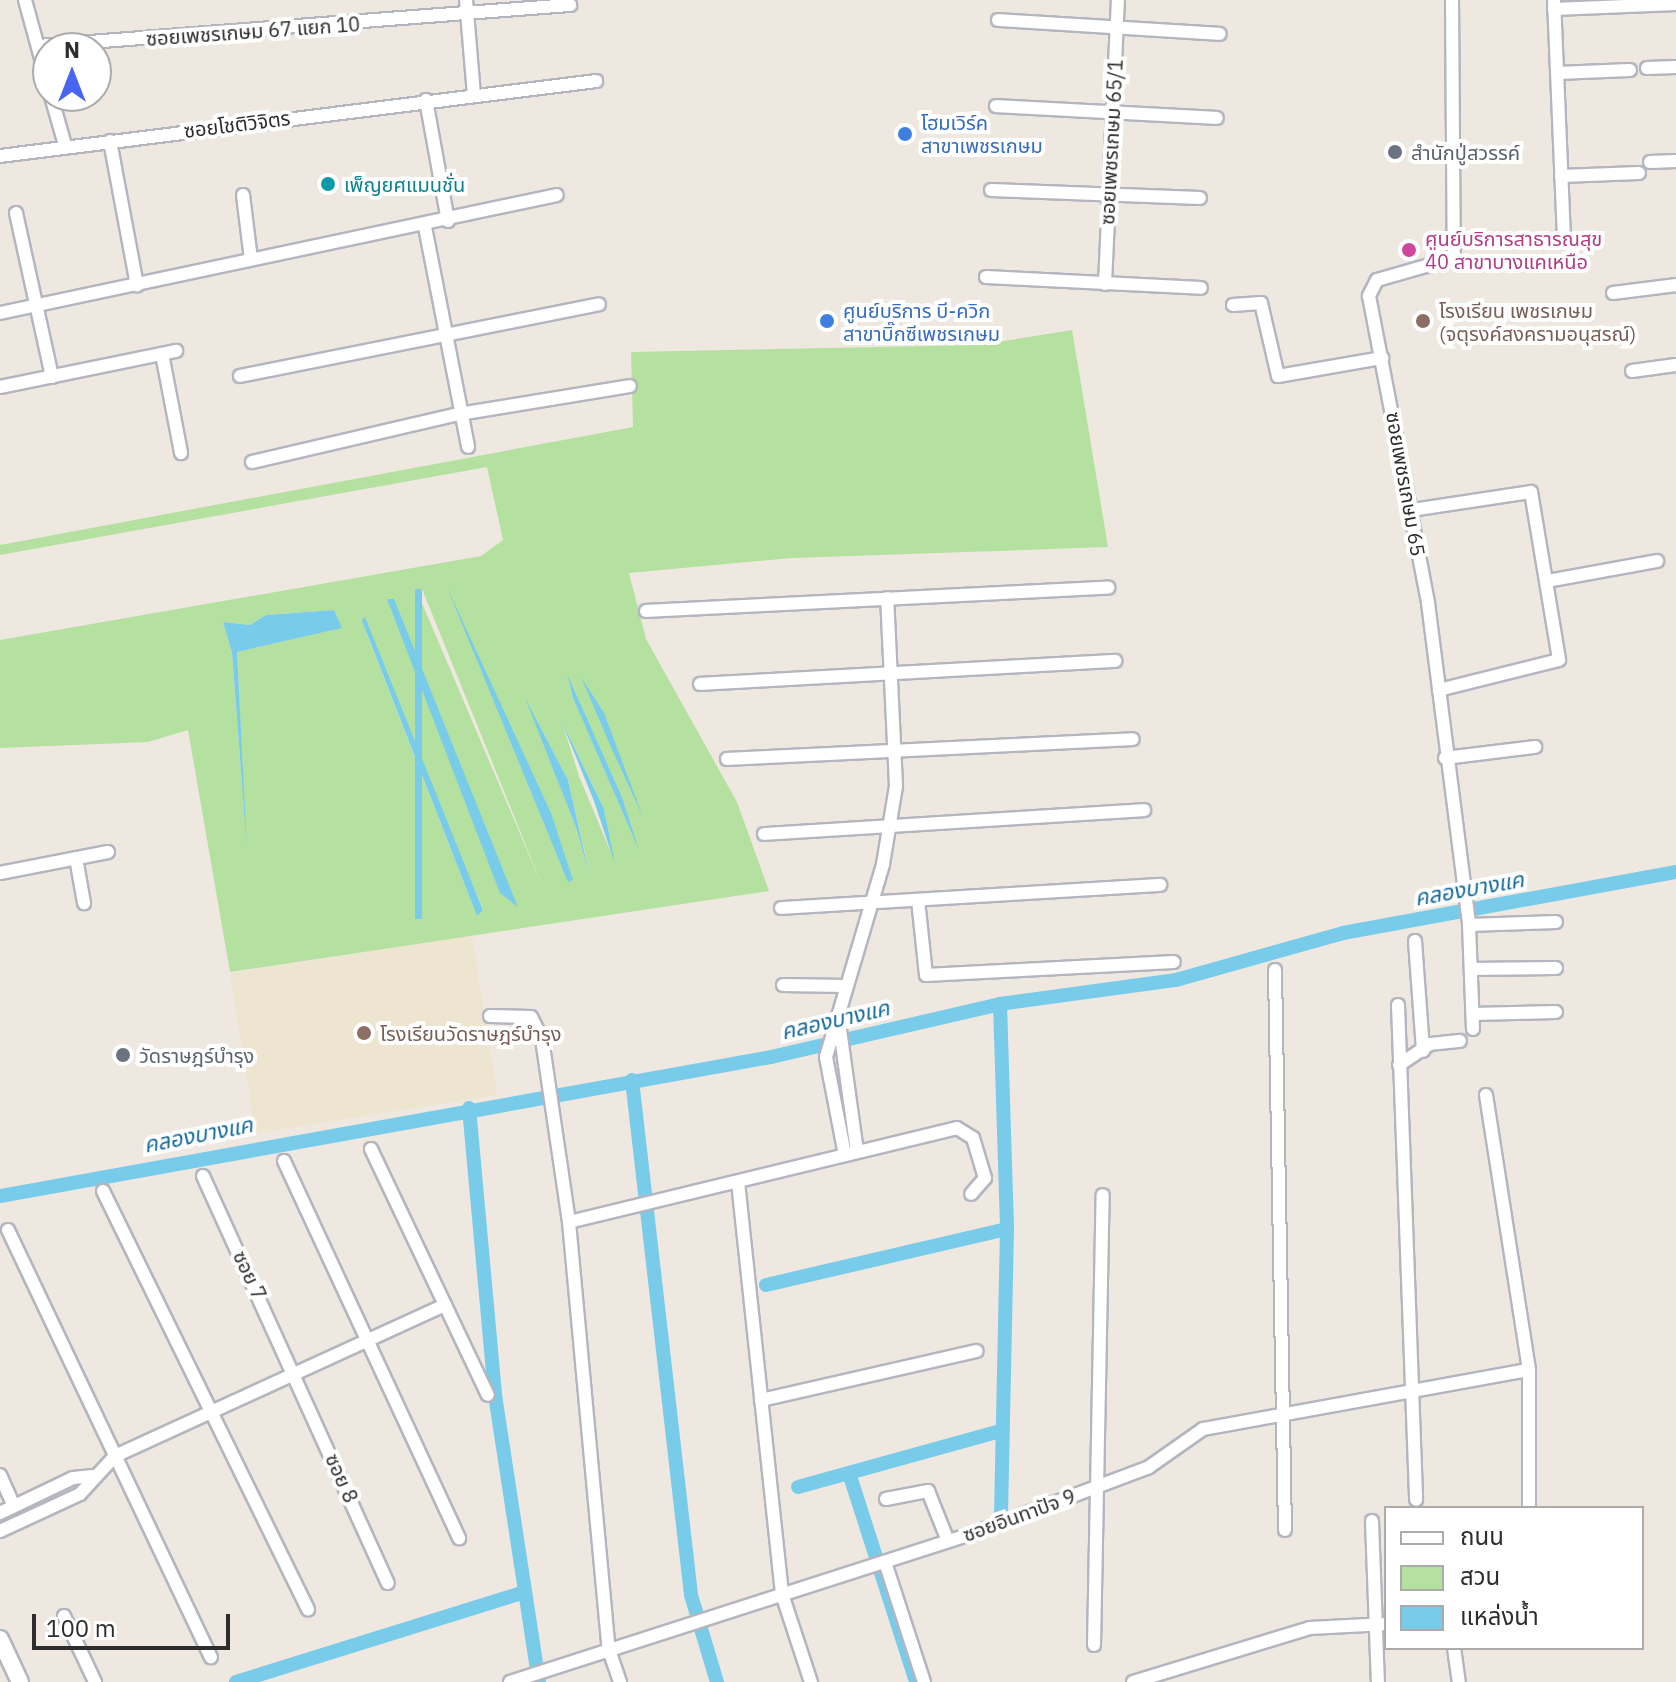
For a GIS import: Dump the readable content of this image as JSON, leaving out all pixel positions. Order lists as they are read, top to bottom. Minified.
{"streets":{"street":["ซอยเพชรเกษม 67 แยก 10","ซอยโชติวิจิตร","ซอยเพชรเกษม 65/1","ซอยเพชรเกษม 65","ซอย 7","ซอย 8","ซอยอินทาปัจ 9"]},"crossings":[["ซอย 7","ซอย 8"]],"water":["คลองบางแค"],"places":["โฮมเวิร์ค สาขาเพชรเกษม","สำนักปู่สวรรค์","เพ็ญยศแมนชั่น","ศูนย์บริการสาธารณสุข 40 สาขาบางแคเหนือ","ศูนย์บริการ บี-ควิก สาขาบิ๊กซีเพชรเกษม","โรงเรียน เพชรเกษม (จตุรงค์สงครามอนุสรณ์)","โรงเรียนวัดราษฎร์บำรุง","วัดราษฎร์บำรุง"],"legend":["ถนน","สวน","แหล่งน้ำ"],"scale_bar":"100 m","north":"top"}
